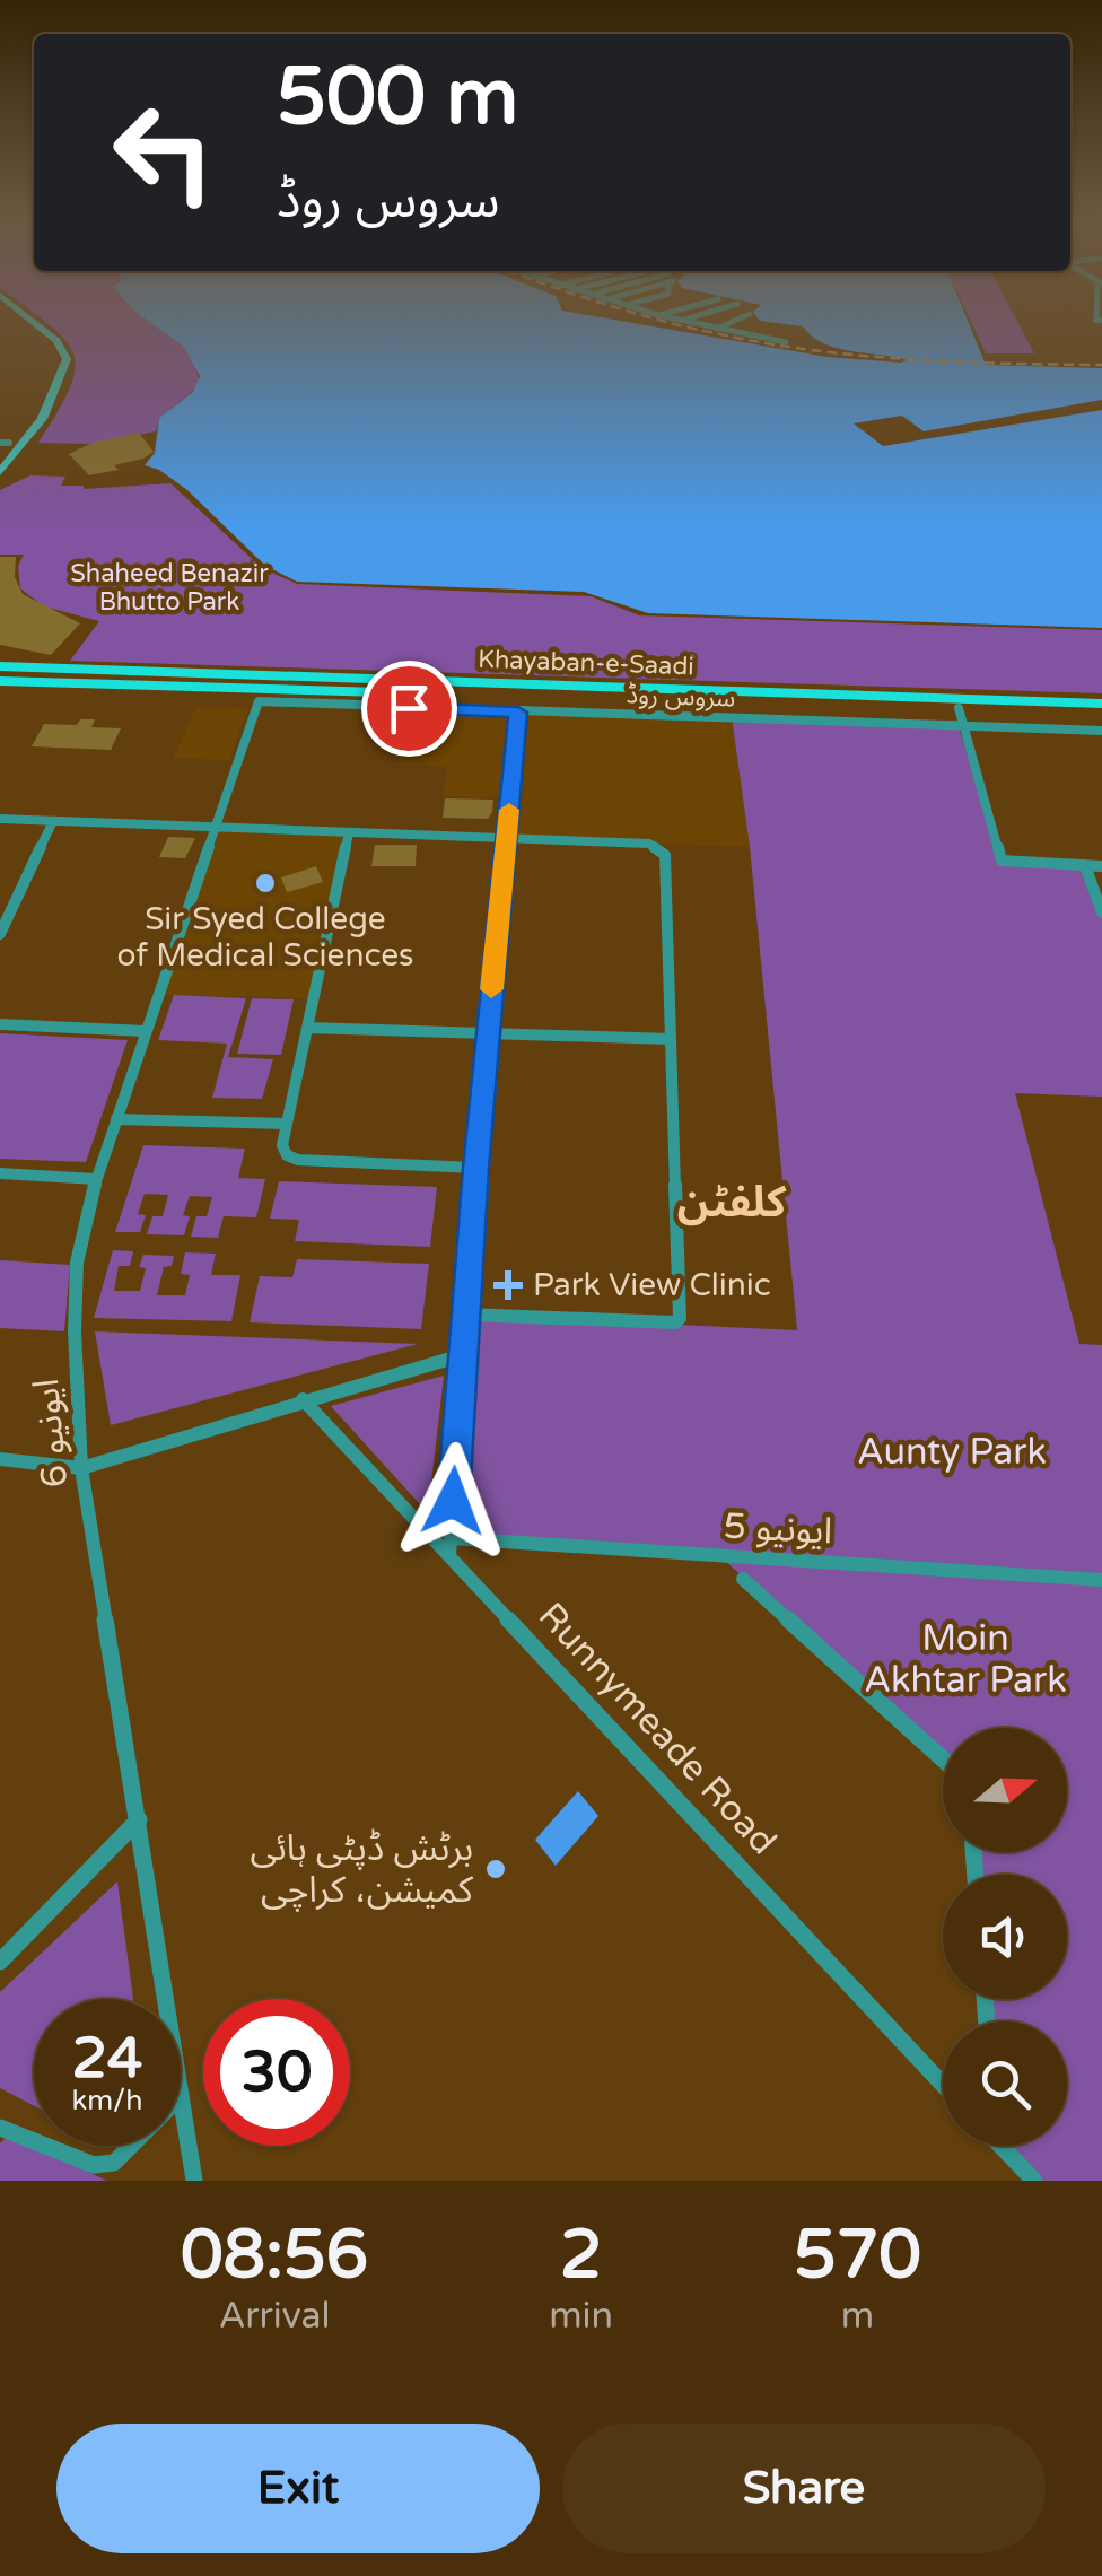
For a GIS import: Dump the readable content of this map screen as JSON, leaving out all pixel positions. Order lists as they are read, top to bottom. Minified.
{"streets":{"main road":["Khayaban-e-Saadi"],"street":["سروس روڈ","ایونیو 6","ایونیو 5","Runnymeade Road"]},"crossings":[["سروس روڈ","ایونیو 6"],["ایونیو 5","Runnymeade Road"]],"districts":["کلفٹن"],"parks":["Shaheed Benazir Bhutto Park","Aunty Park","Moin Akhtar Park"],"places":{"other":["Sir Syed College of Medical Sciences","برٹش ڈپٹی ہائی کمیشن، کراچی"],"health":["Park View Clinic"]},"north":"right","page":{"turn":["500 m","سروس روڈ"],"speed":"24 km/h","limit":"30","eta":["08:56","Arrival","2","min","570","m"],"buttons":["Exit","Share"]}}
